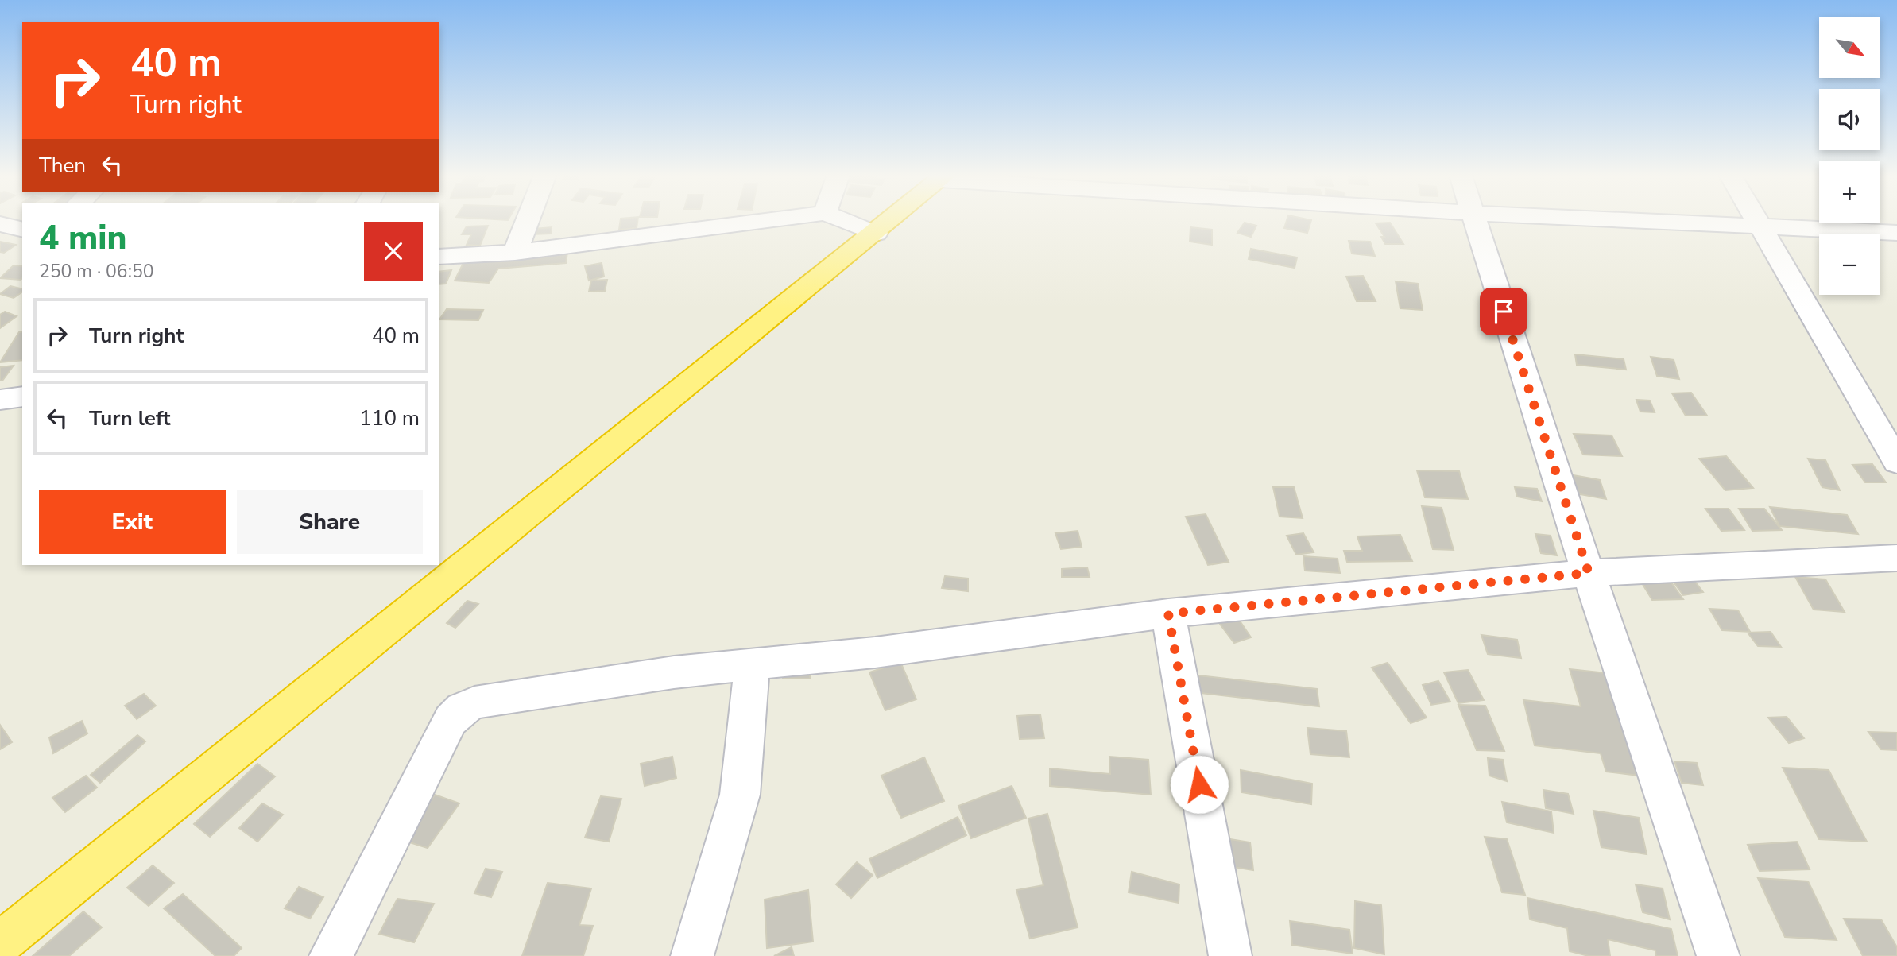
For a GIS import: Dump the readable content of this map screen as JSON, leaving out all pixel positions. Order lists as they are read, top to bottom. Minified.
{"north":"bottom right","page":{"map_buttons":["+","−"],"turn":["40 m","Turn right"],"then":"Then","heading":["4 min","250 m · 06:50"],"list":[{"name":"Turn right","value":"40 m"},{"name":"Turn left","value":"110 m"}],"buttons":["Exit","Share"]}}
